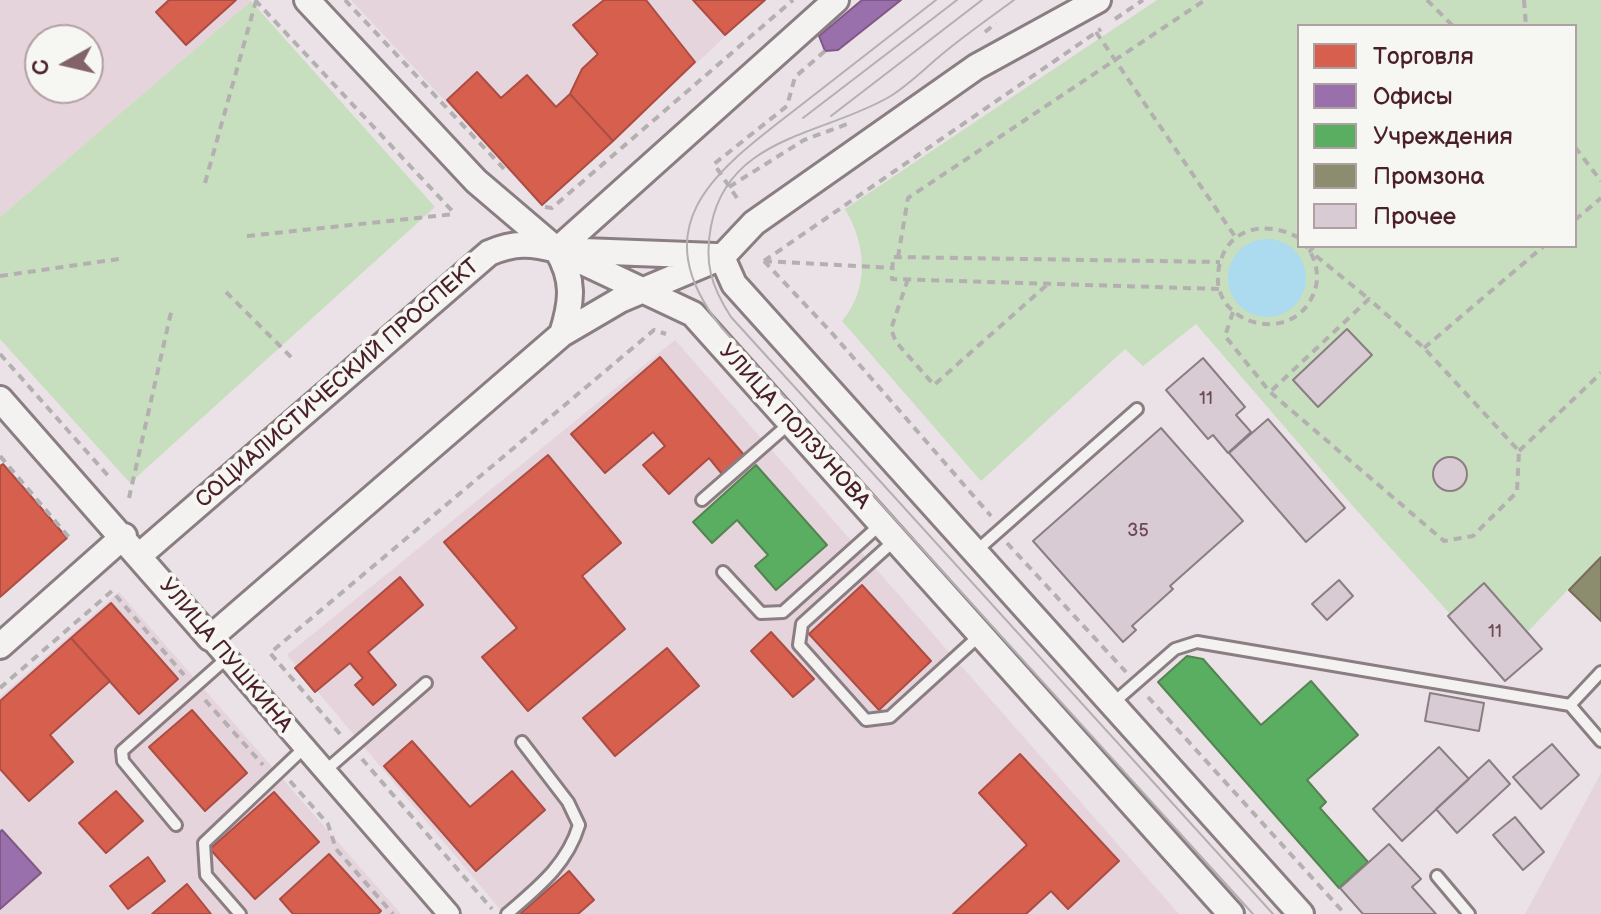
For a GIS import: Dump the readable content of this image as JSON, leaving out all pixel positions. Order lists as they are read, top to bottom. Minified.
{"streets":{"street":["СОЦИАЛИСТИЧЕСКИЙ ПРОСПЕКТ","УЛИЦА ПОЛЗУНОВА","УЛИЦА ПУШКИНА"]},"crossings":[["СОЦИАЛИСТИЧЕСКИЙ ПРОСПЕКТ","УЛИЦА ПОЛЗУНОВА"],["СОЦИАЛИСТИЧЕСКИЙ ПРОСПЕКТ","УЛИЦА ПУШКИНА"]],"house_numbers":["11","35","11"],"legend":["Торговля","Офисы","Учреждения","Промзона","Прочее"],"north":"left"}
